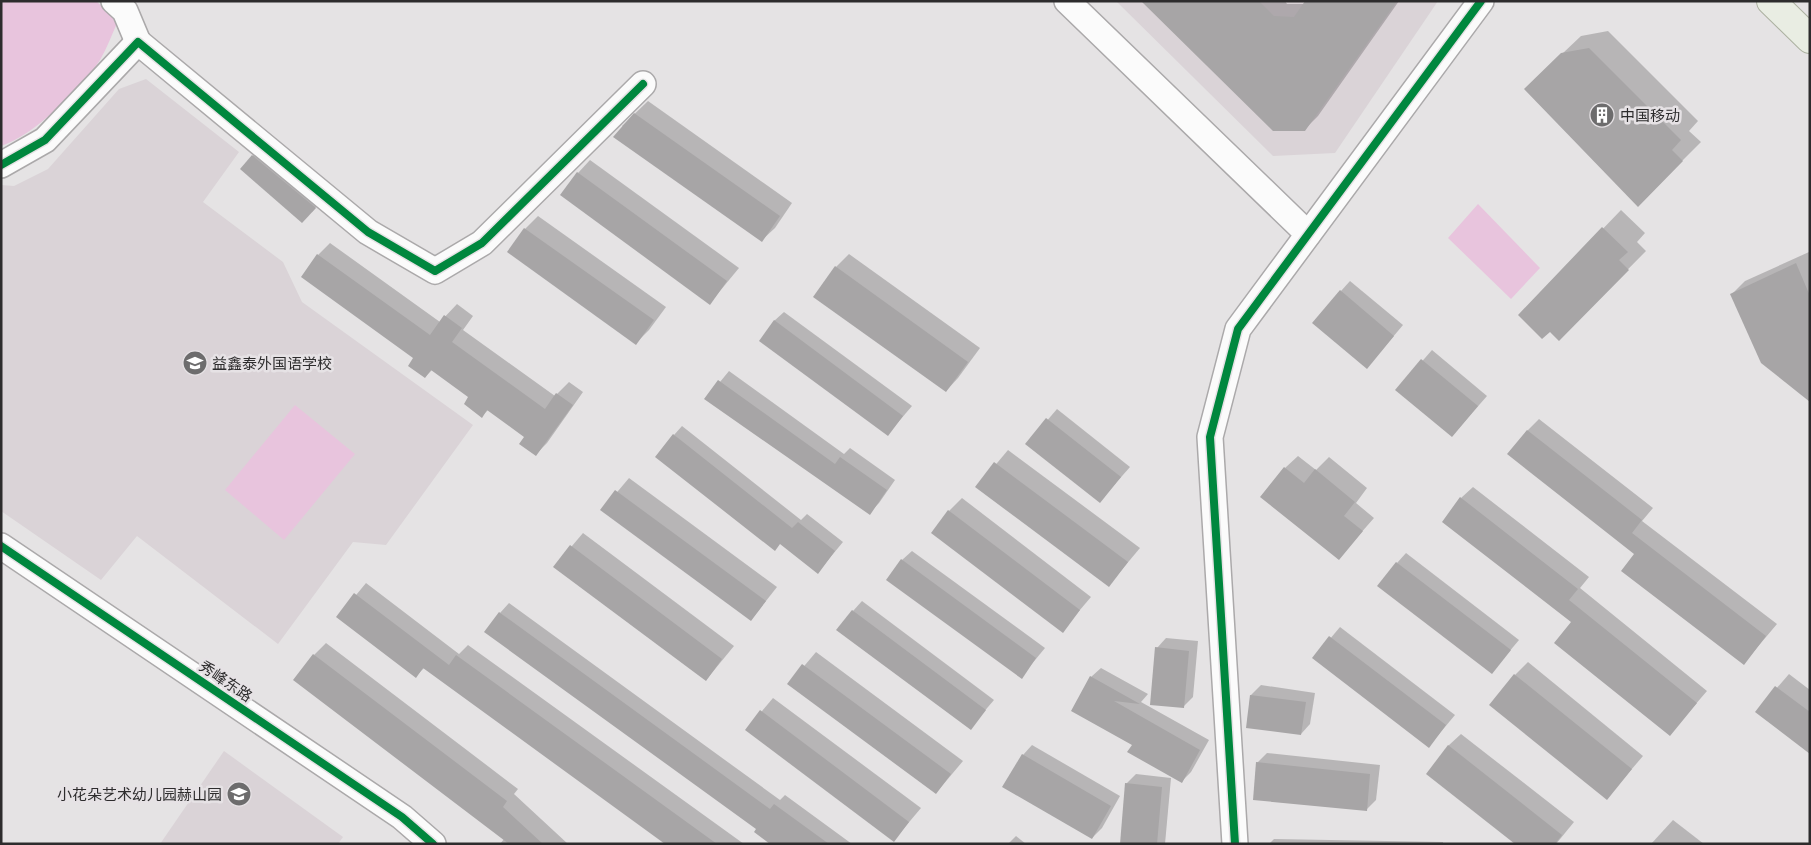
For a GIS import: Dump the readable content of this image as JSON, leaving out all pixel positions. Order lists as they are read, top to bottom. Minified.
{"streets":{"street":["秀峰东路"]},"places":{"building":["中国移动"],"school or university":["益鑫泰外国语学校","小花朵艺术幼儿园赫山园"]}}
